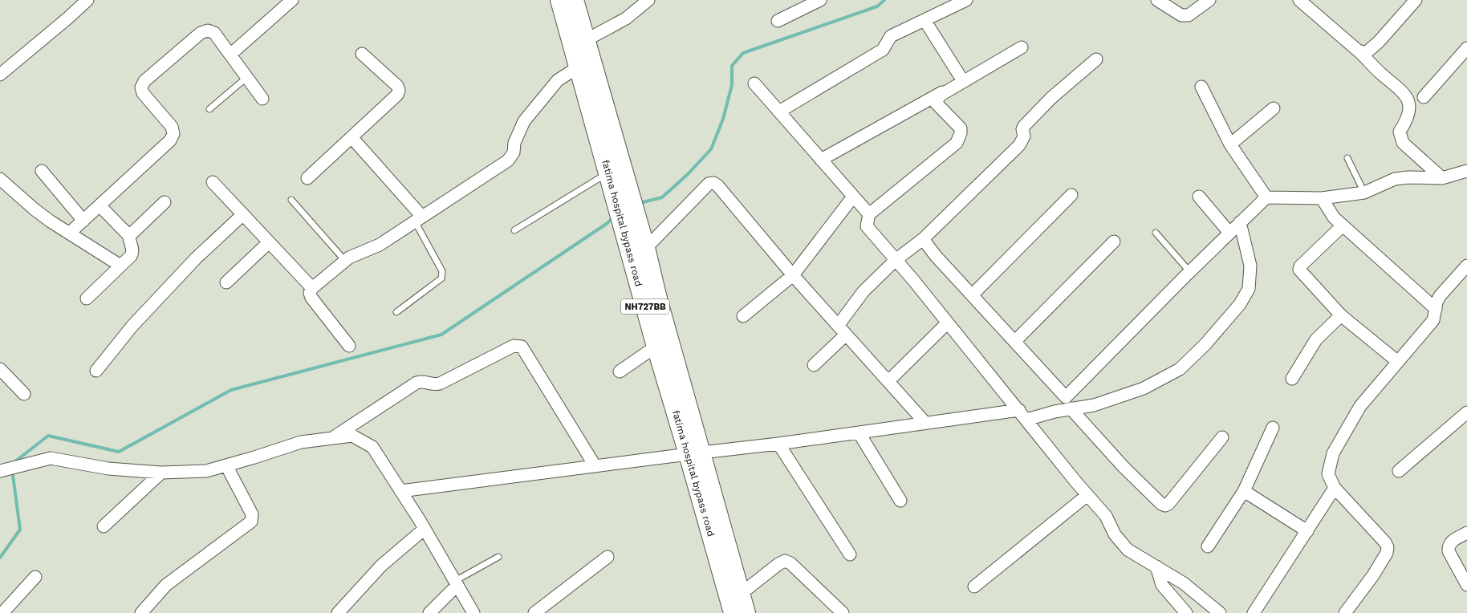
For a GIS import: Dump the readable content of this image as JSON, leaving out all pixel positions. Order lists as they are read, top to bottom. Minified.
{"streets":{"highway":["fatima hospital bypass road","NH727BB"]}}
